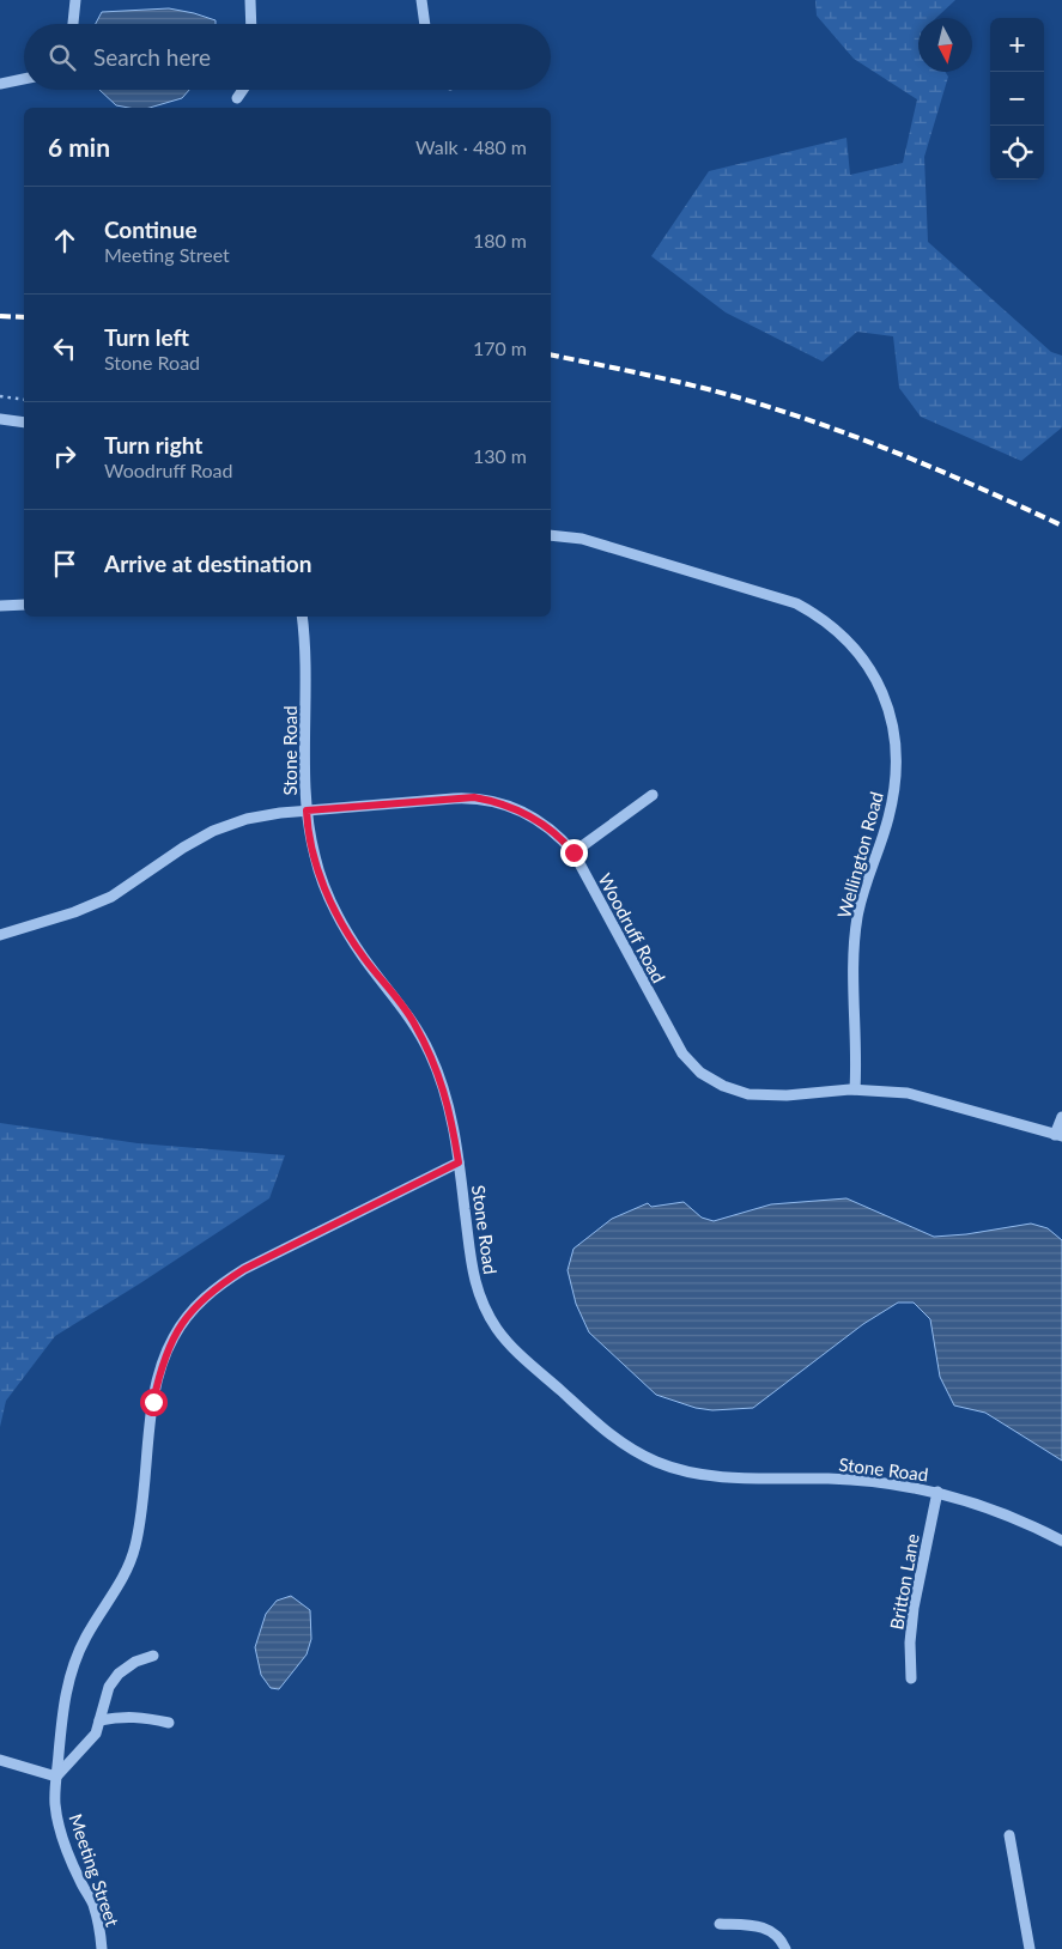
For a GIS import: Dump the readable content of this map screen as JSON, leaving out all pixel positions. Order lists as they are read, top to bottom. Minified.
{"streets":{"street":["Stone Road","Wellington Road","Woodruff Road","Britton Lane","Meeting Street"]},"crossings":[["Stone Road","Woodruff Road"],["Stone Road","Britton Lane"],["Stone Road","Meeting Street"],["Wellington Road","Woodruff Road"]],"north":"bottom","page":{"map_buttons":["+","−"],"search":"Search here","heading":["6 min","Walk · 480 m"],"list":[["Continue","Meeting Street","180 m"],["Turn left","Stone Road","170 m"],["Turn right","Woodruff Road","130 m"],"Arrive at destination"]}}
